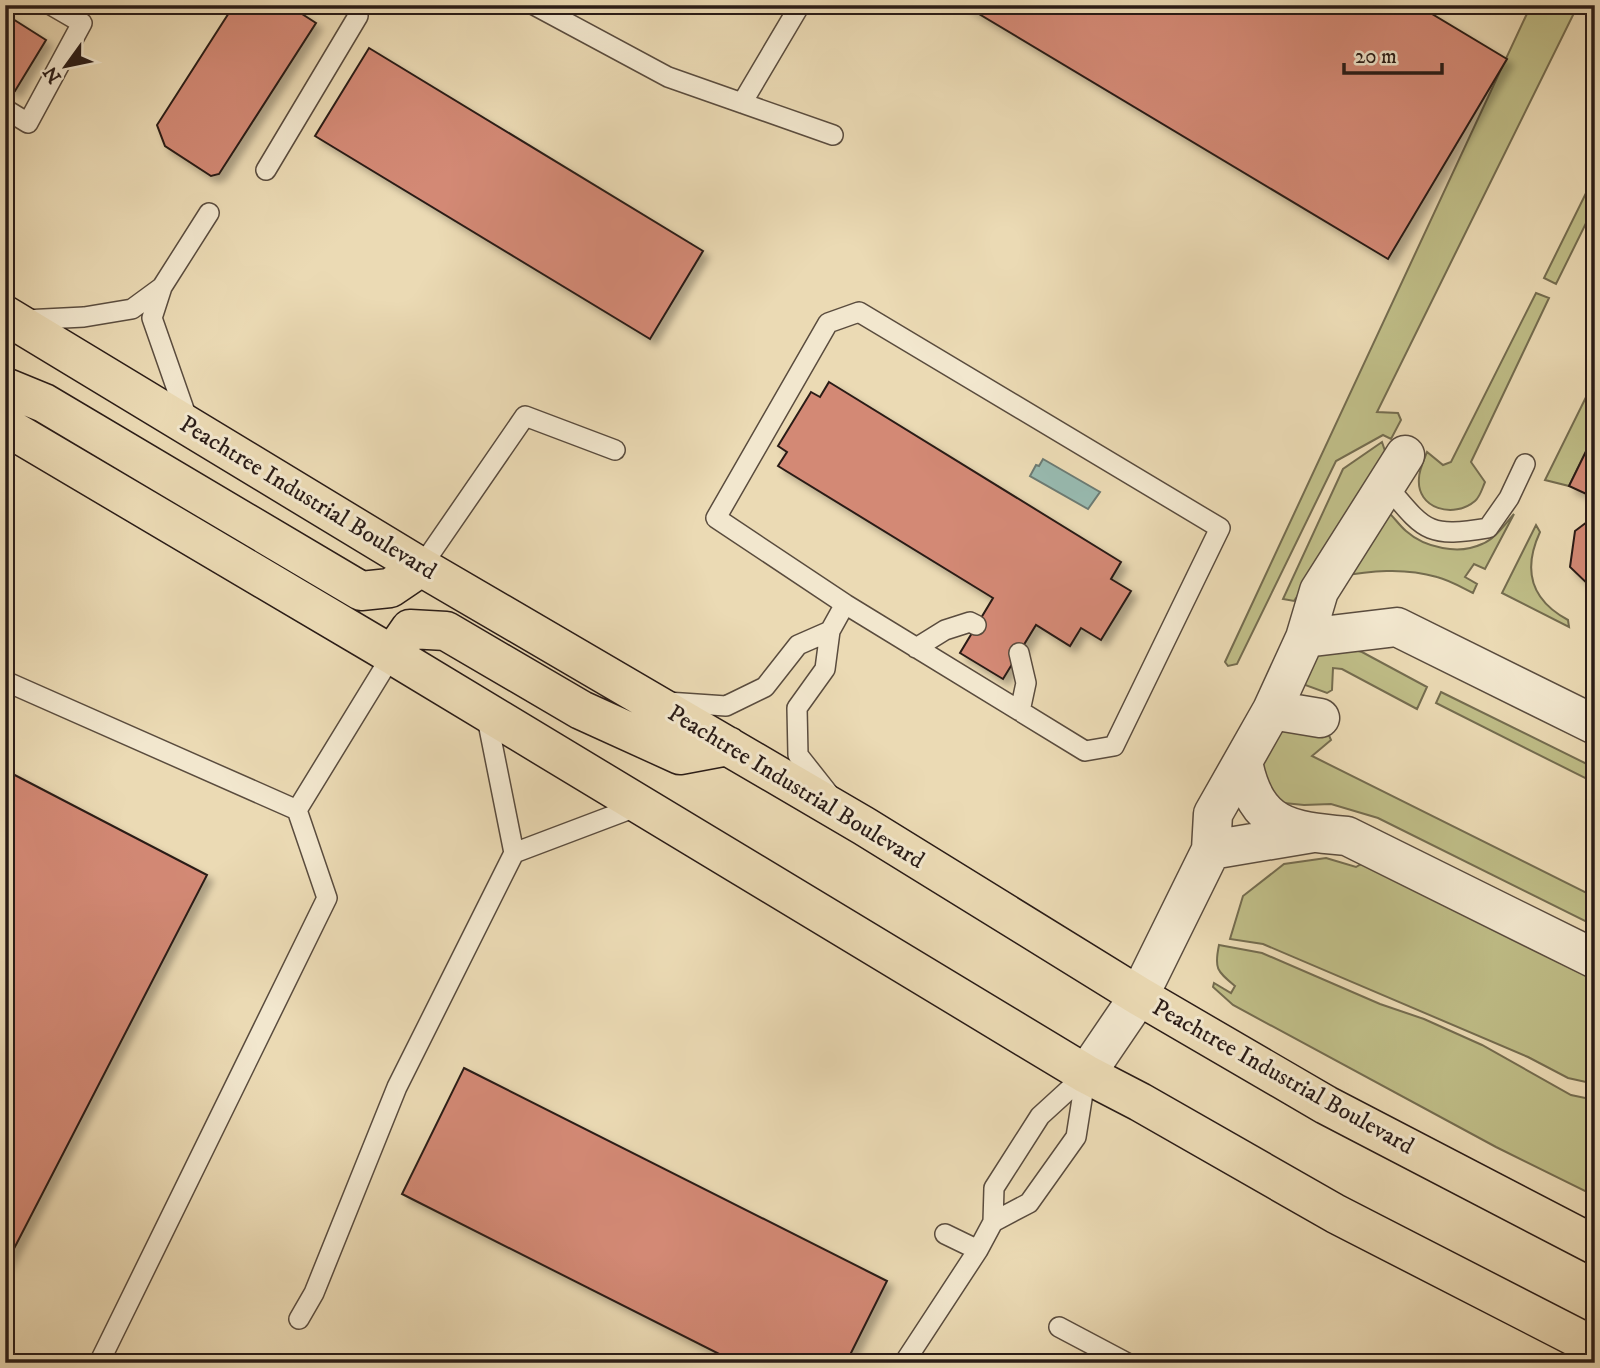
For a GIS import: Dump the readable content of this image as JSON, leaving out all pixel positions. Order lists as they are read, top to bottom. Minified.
{"streets":{"highway":["Peachtree Industrial Boulevard"]},"scale_bar":"20 m","north":"bottom left"}
